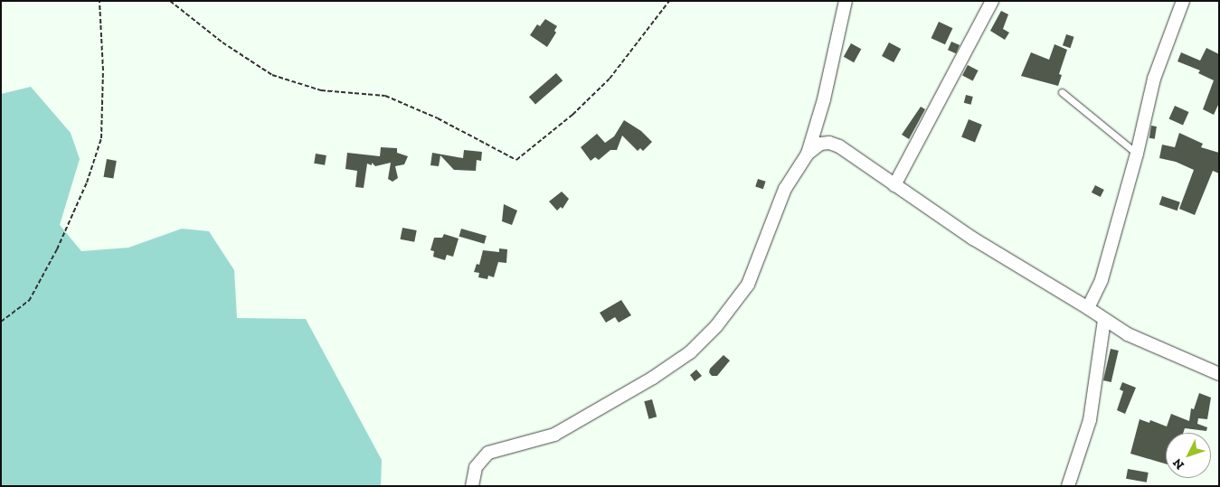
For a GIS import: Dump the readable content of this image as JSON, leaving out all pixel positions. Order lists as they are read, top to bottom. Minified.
{"north":"bottom left"}
